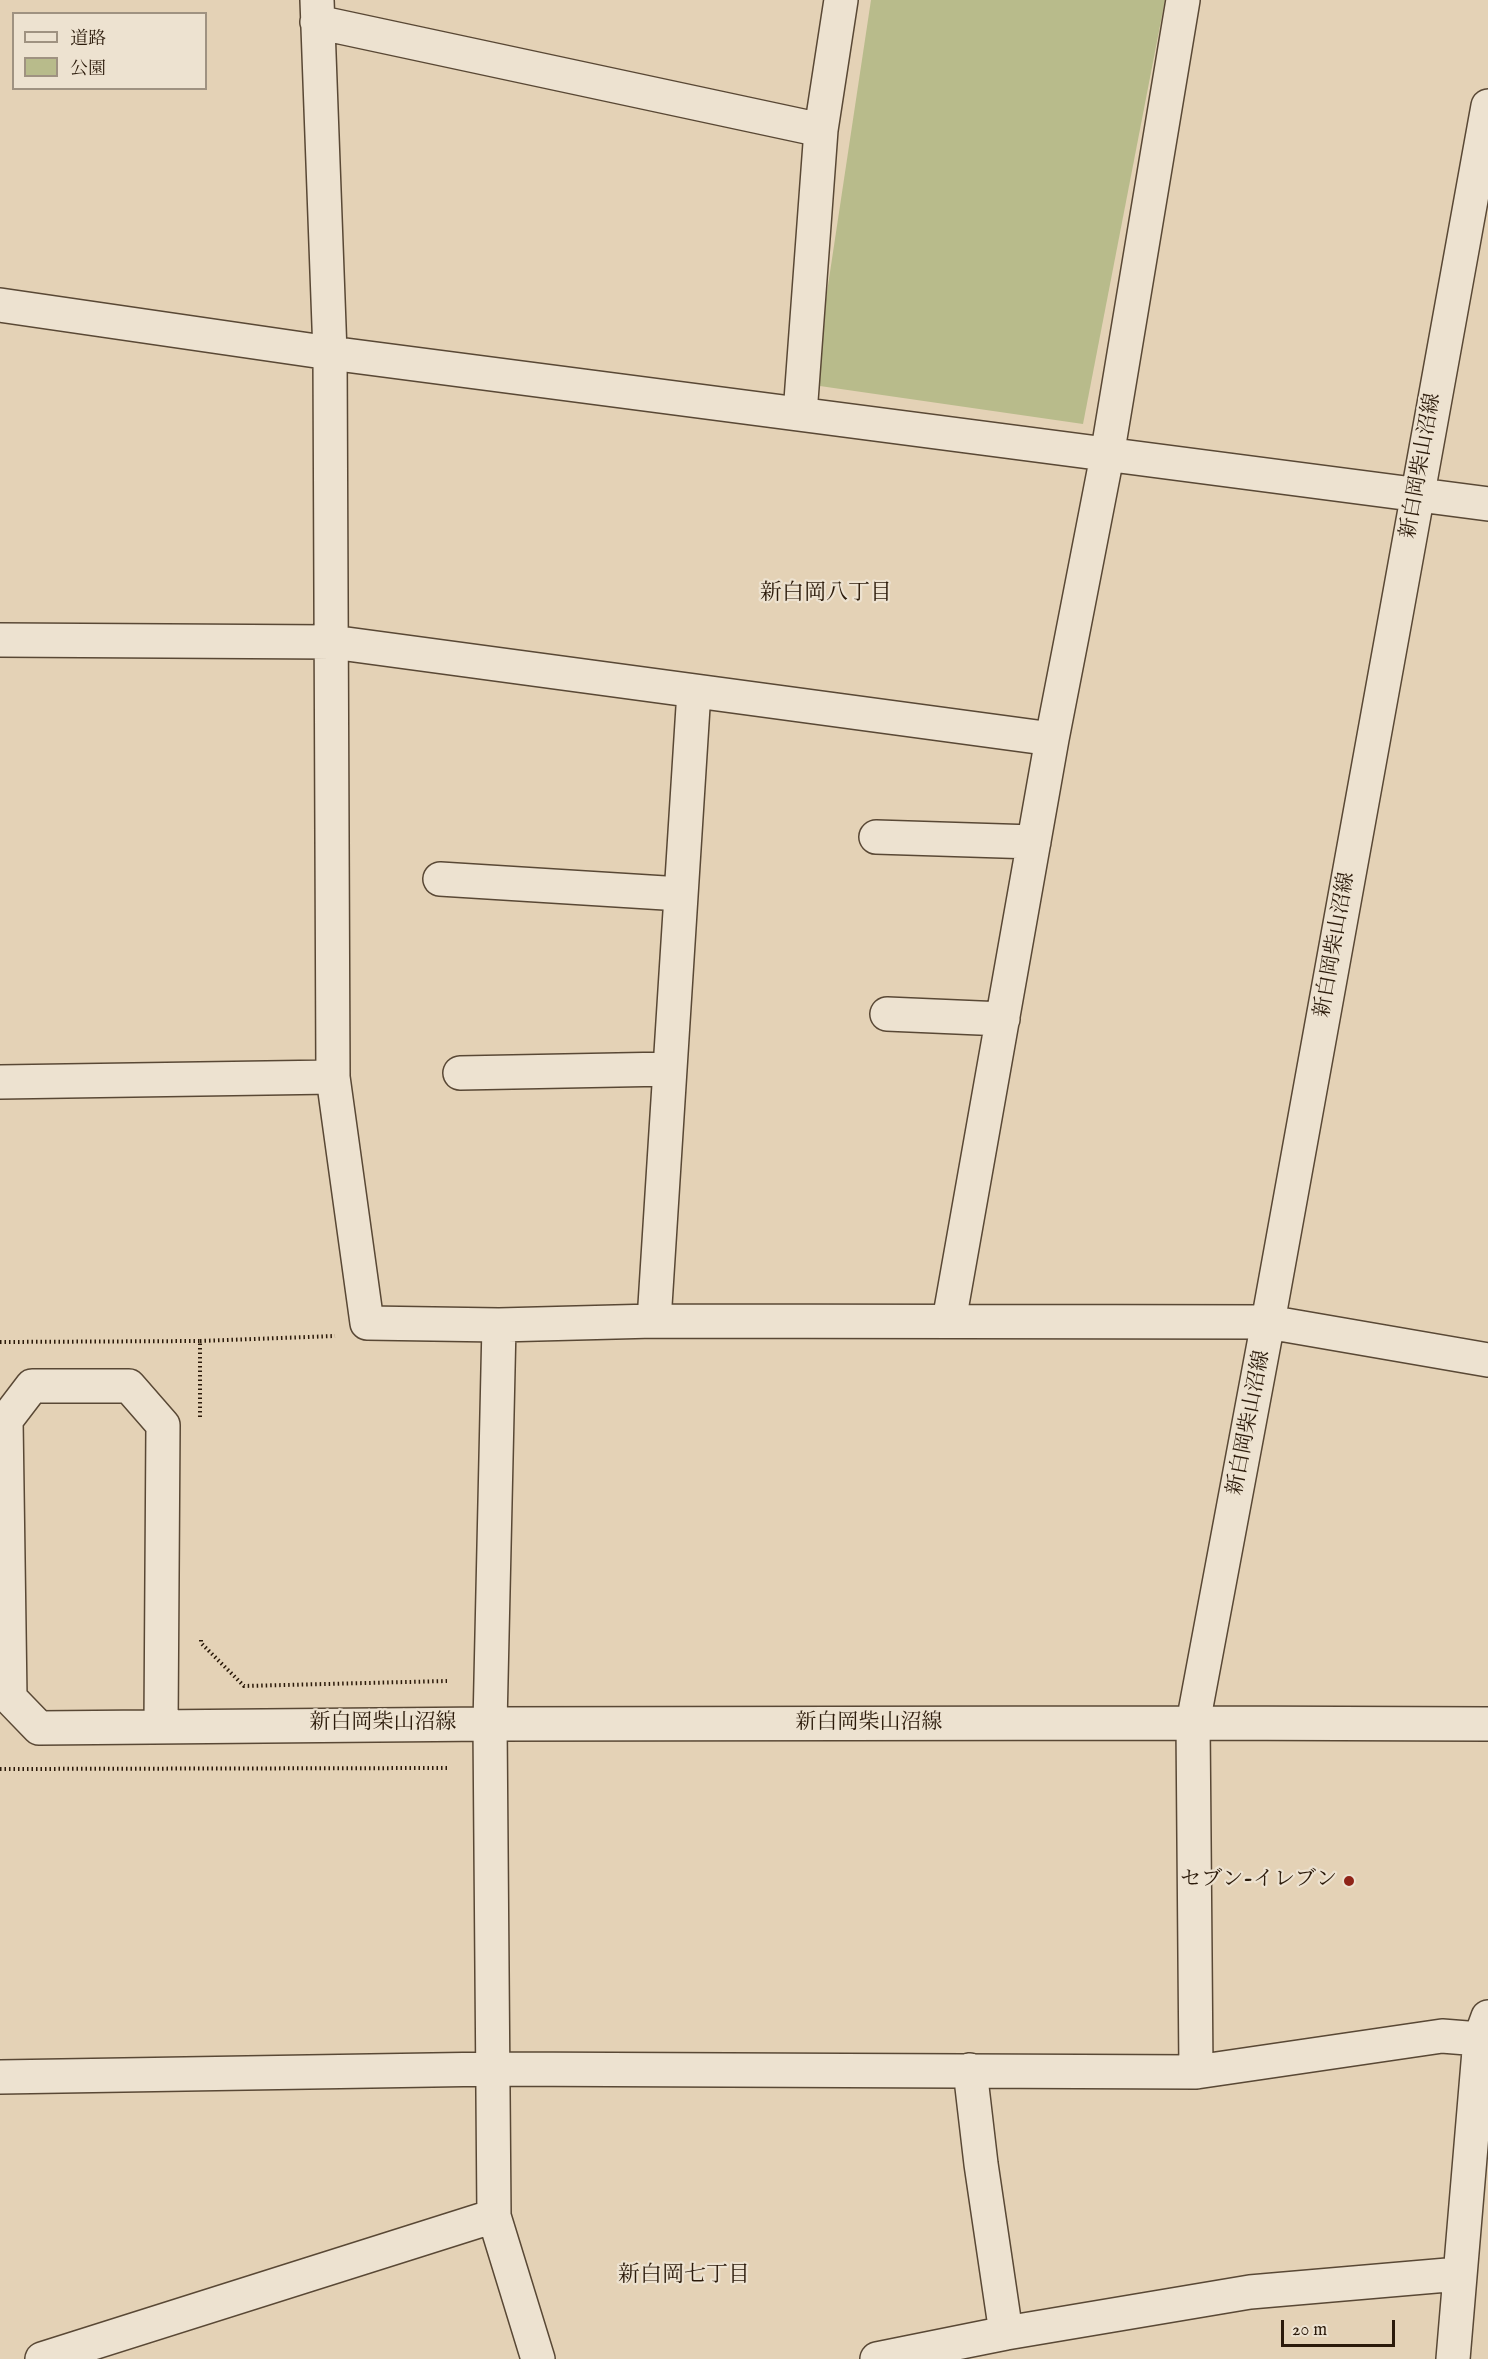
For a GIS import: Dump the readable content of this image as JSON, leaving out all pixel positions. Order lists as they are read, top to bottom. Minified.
{"streets":{"street":["新白岡柴山沼線"]},"districts":["新白岡八丁目","新白岡七丁目"],"places":["セブン-イレブン"],"legend":["道路","公園"],"scale_bar":"20 m"}
